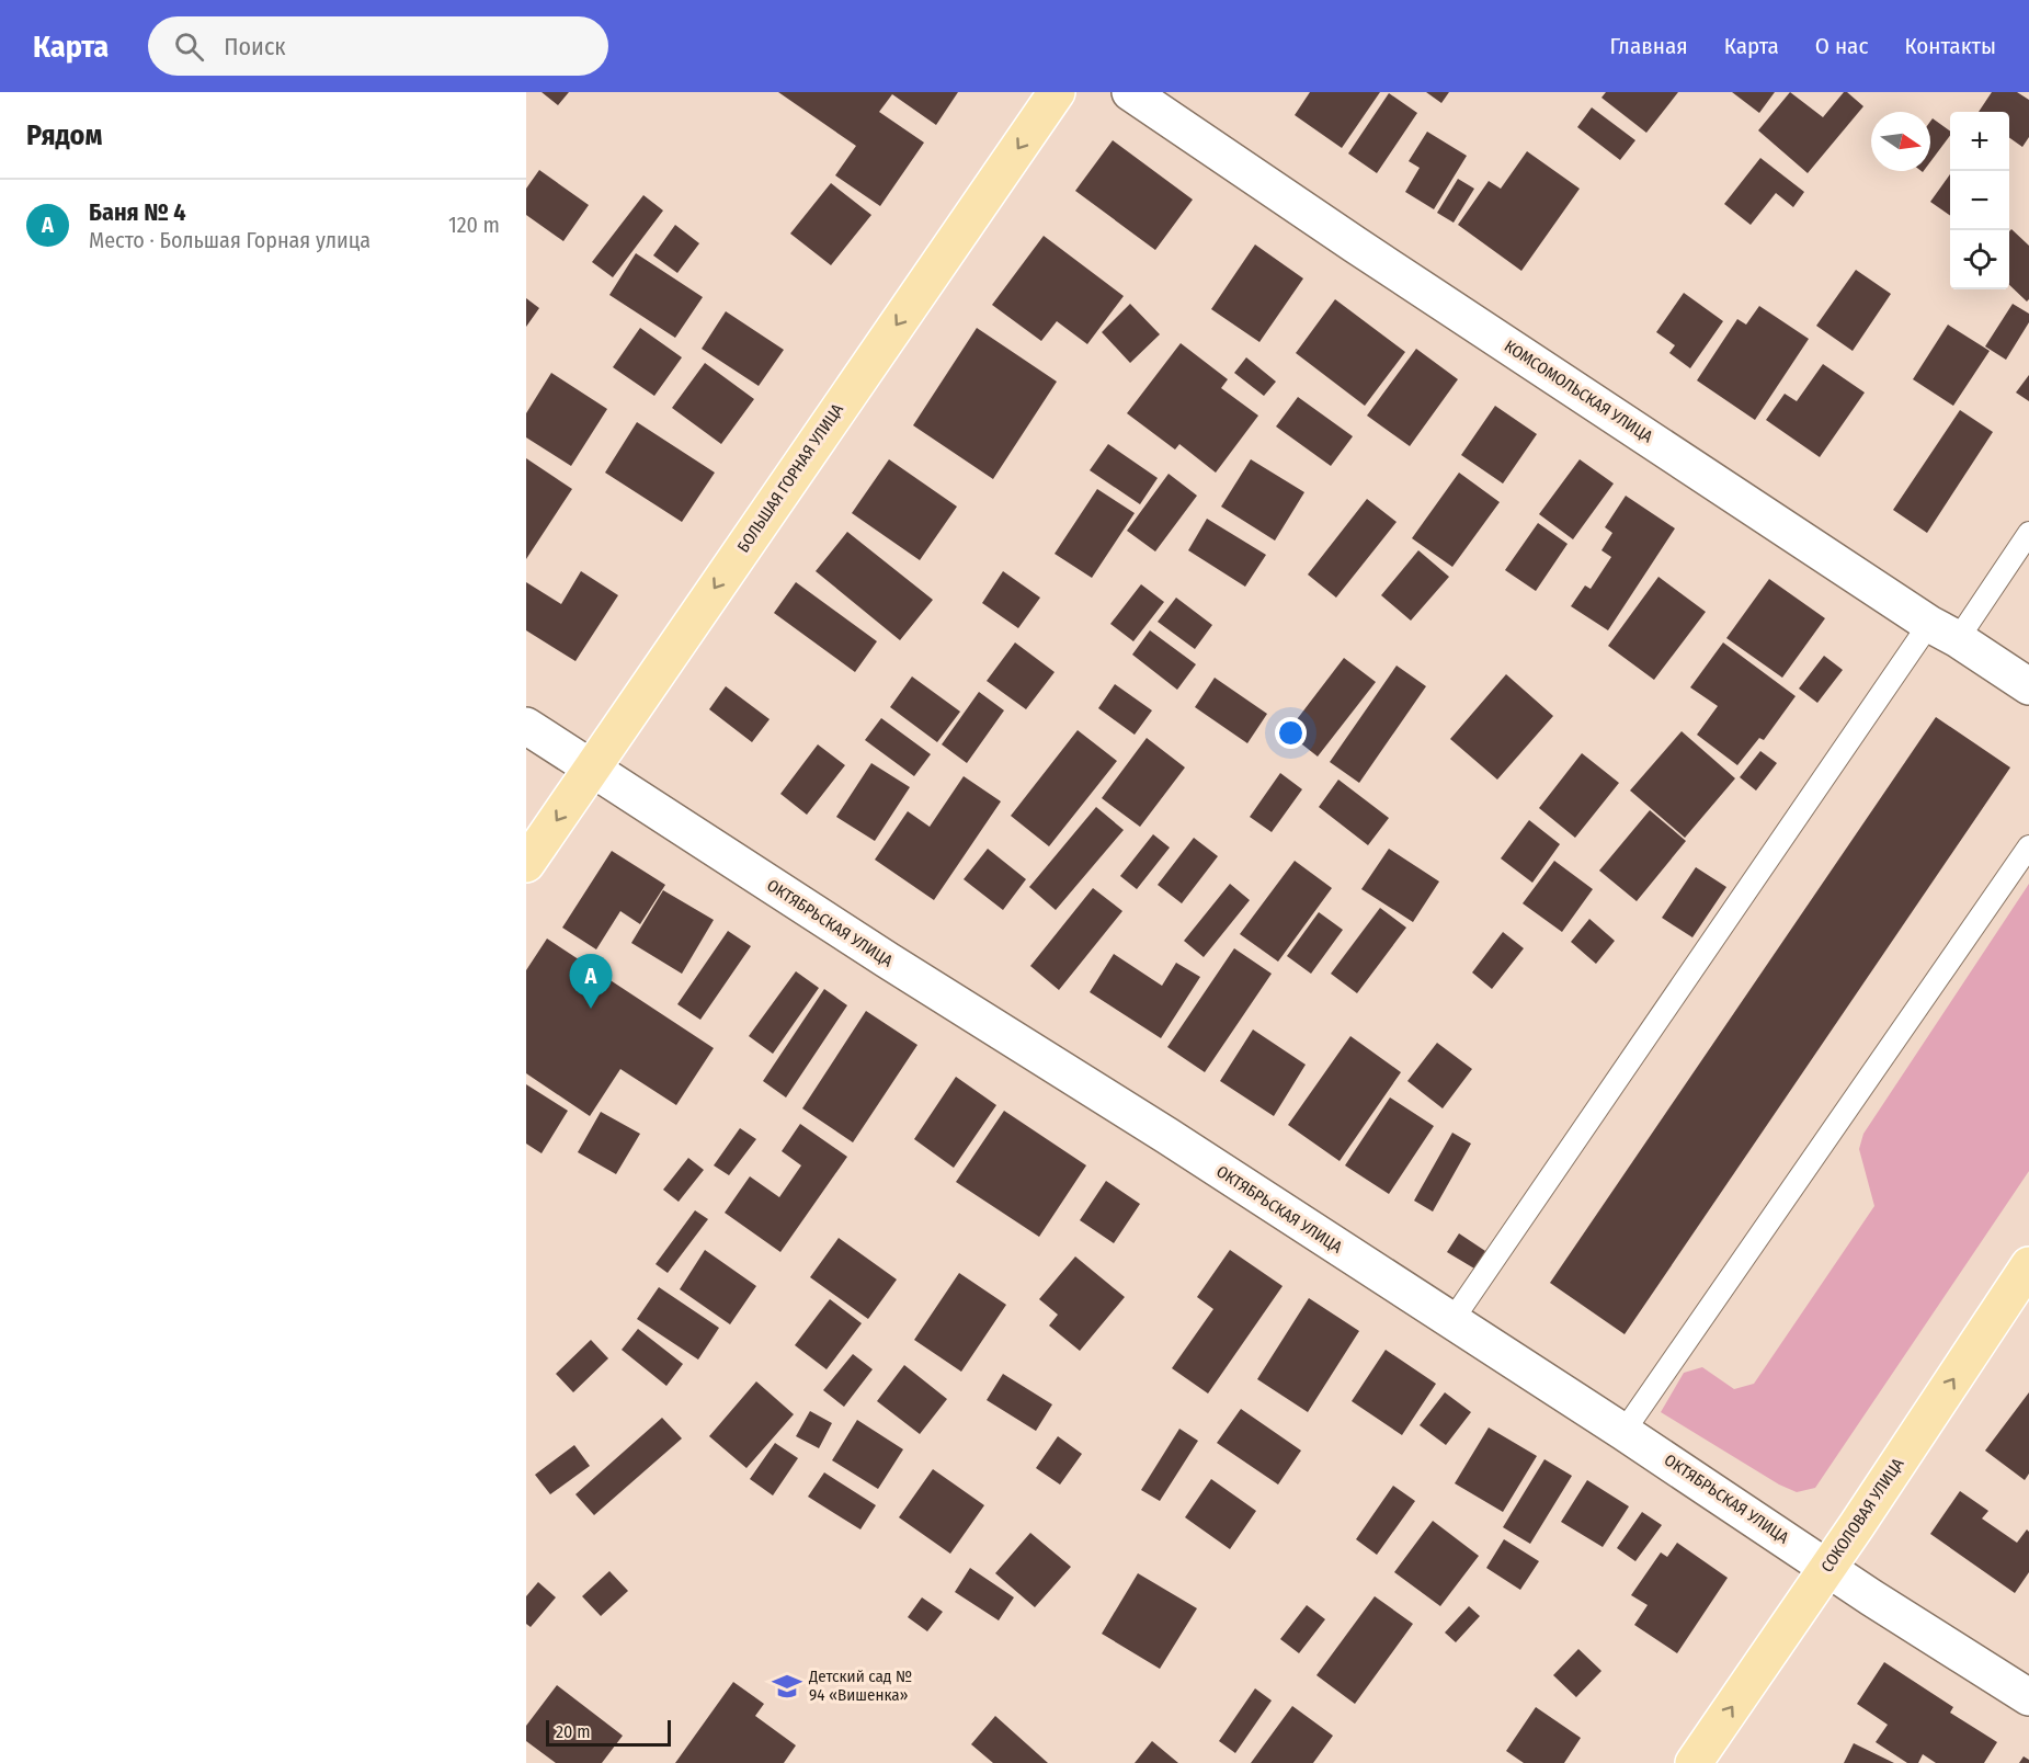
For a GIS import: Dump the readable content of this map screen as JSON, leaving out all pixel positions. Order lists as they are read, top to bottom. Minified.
{"streets":{"main road":["БОЛЬШАЯ ГОРНАЯ УЛИЦА","СОКОЛОВАЯ УЛИЦА"],"street":["КОМСОМОЛЬСКАЯ УЛИЦА","ОКТЯБРЬСКАЯ УЛИЦА"]},"crossings":[["БОЛЬШАЯ ГОРНАЯ УЛИЦА","ОКТЯБРЬСКАЯ УЛИЦА"],["ОКТЯБРЬСКАЯ УЛИЦА","СОКОЛОВАЯ УЛИЦА"]],"one_way":["БОЛЬШАЯ ГОРНАЯ УЛИЦА","СОКОЛОВАЯ УЛИЦА"],"places":{"school or university":["Детский сад № 94 «Вишенка»"]},"scale_bar":"20 m","north":"right","page":{"header":"Карта","search":"Поиск","nav":["Главная","Карта","О нас","Контакты"],"heading":"Рядом","map_buttons":["+","−"],"list":[{"mark":"A","name":"Баня № 4","note":"Место · Большая Горная улица","value":"120 m"}],"pins":"A","scale":"20 m"}}
